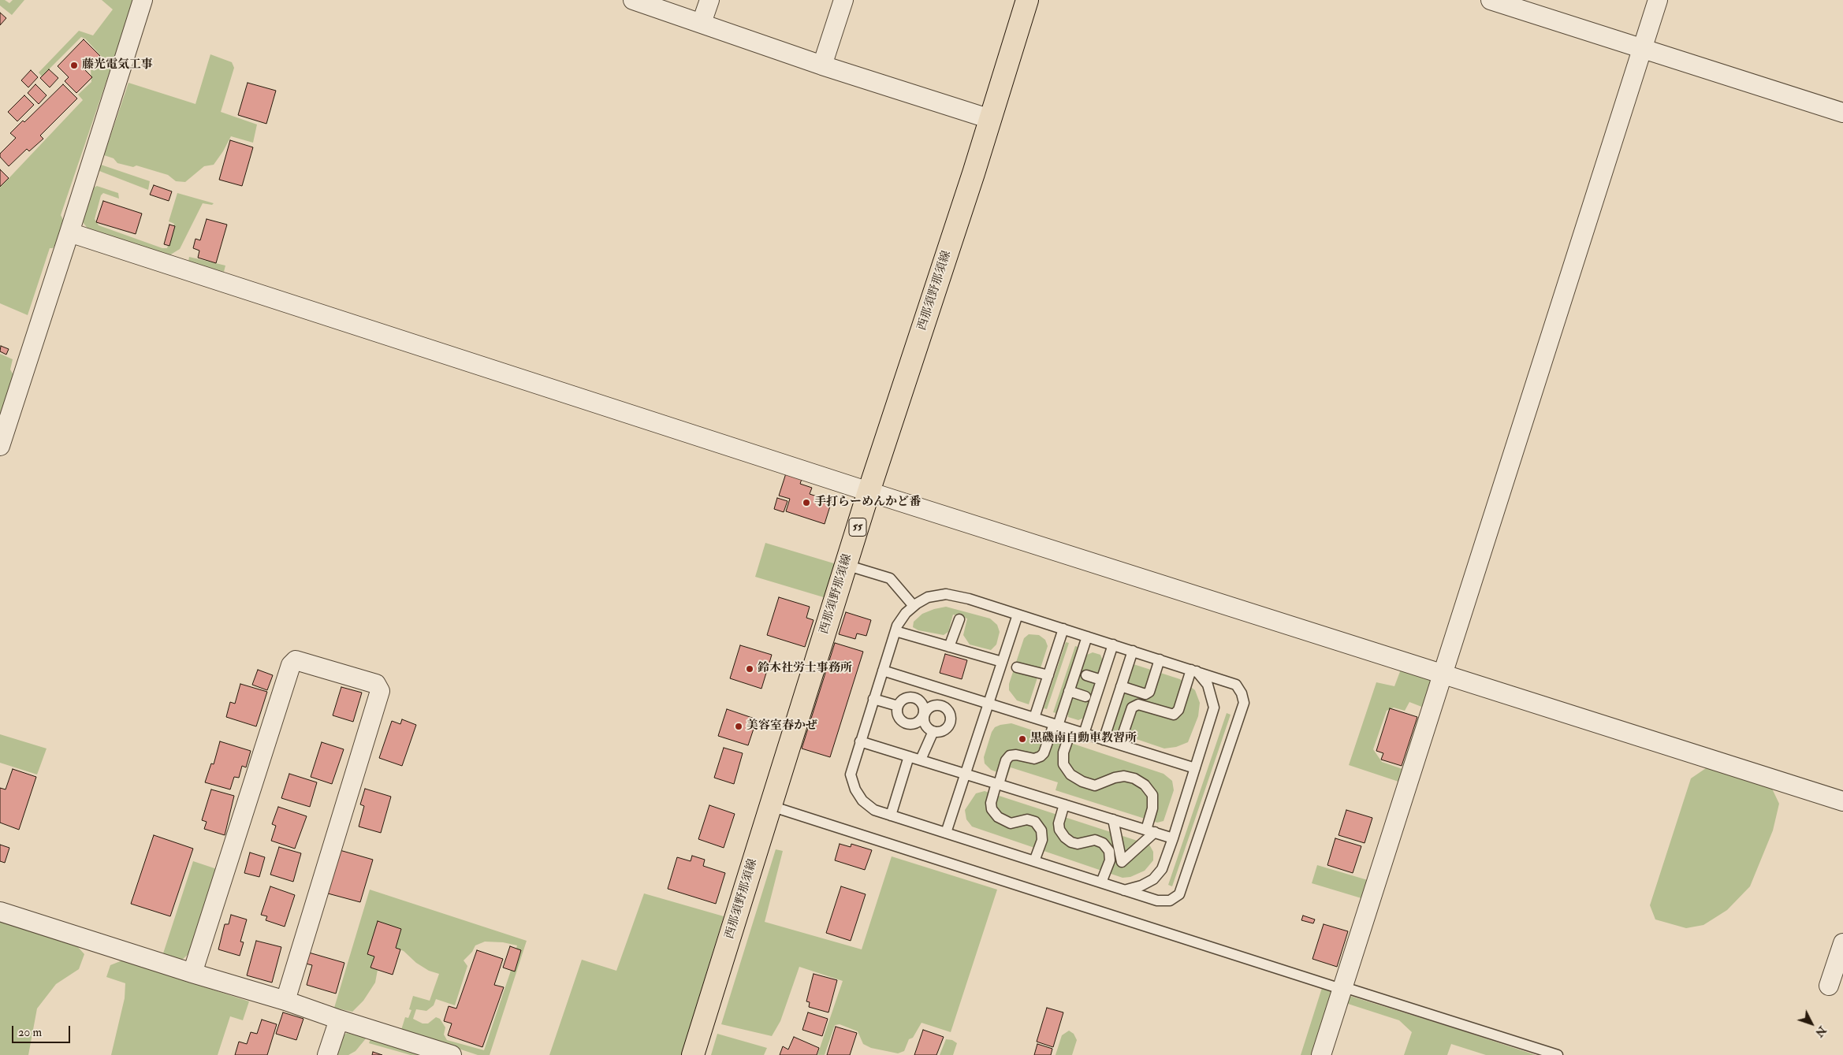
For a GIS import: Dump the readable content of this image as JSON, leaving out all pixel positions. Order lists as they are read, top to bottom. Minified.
{"streets":{"main road":["西那須野那須線","55"]},"places":["藤光電気工事","手打らーめんかど番","鈴木社労士事務所","美容室春かぜ","黒磯南自動車教習所"],"scale_bar":"20 m","north":"bottom right"}
